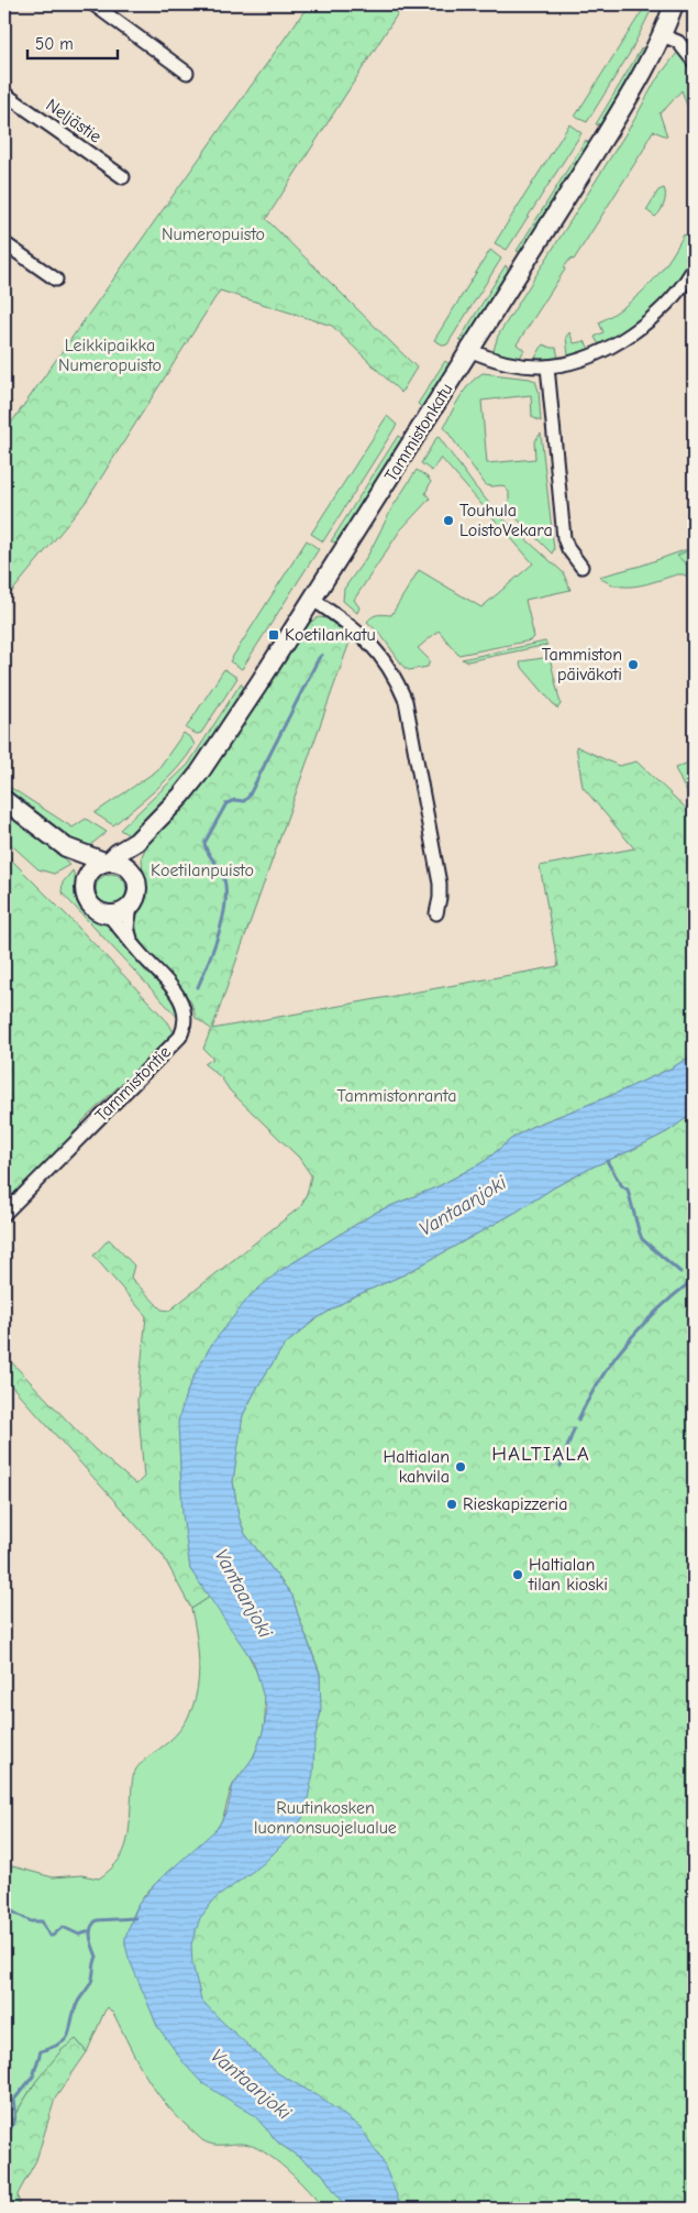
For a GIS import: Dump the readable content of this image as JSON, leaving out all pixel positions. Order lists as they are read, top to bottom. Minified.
{"streets":{"street":["Neljästie","Tammistonkatu","Tammistontie"]},"crossings":[["Tammistonkatu","Tammistontie"]],"districts":["HALTIALA"],"water":["Vantaanjoki"],"parks":["Numeropuisto","Leikkipaikka Numeropuisto","Koetilanpuisto","Tammistonranta","Ruutinkosken luonnonsuojelualue"],"places":{"other":["Touhula LoistoVekara","Tammiston päiväkoti","Haltialan kahvila","Rieskapizzeria","Haltialan tilan kioski"],"transit":["Koetilankatu"]},"scale_bar":"50 m"}
